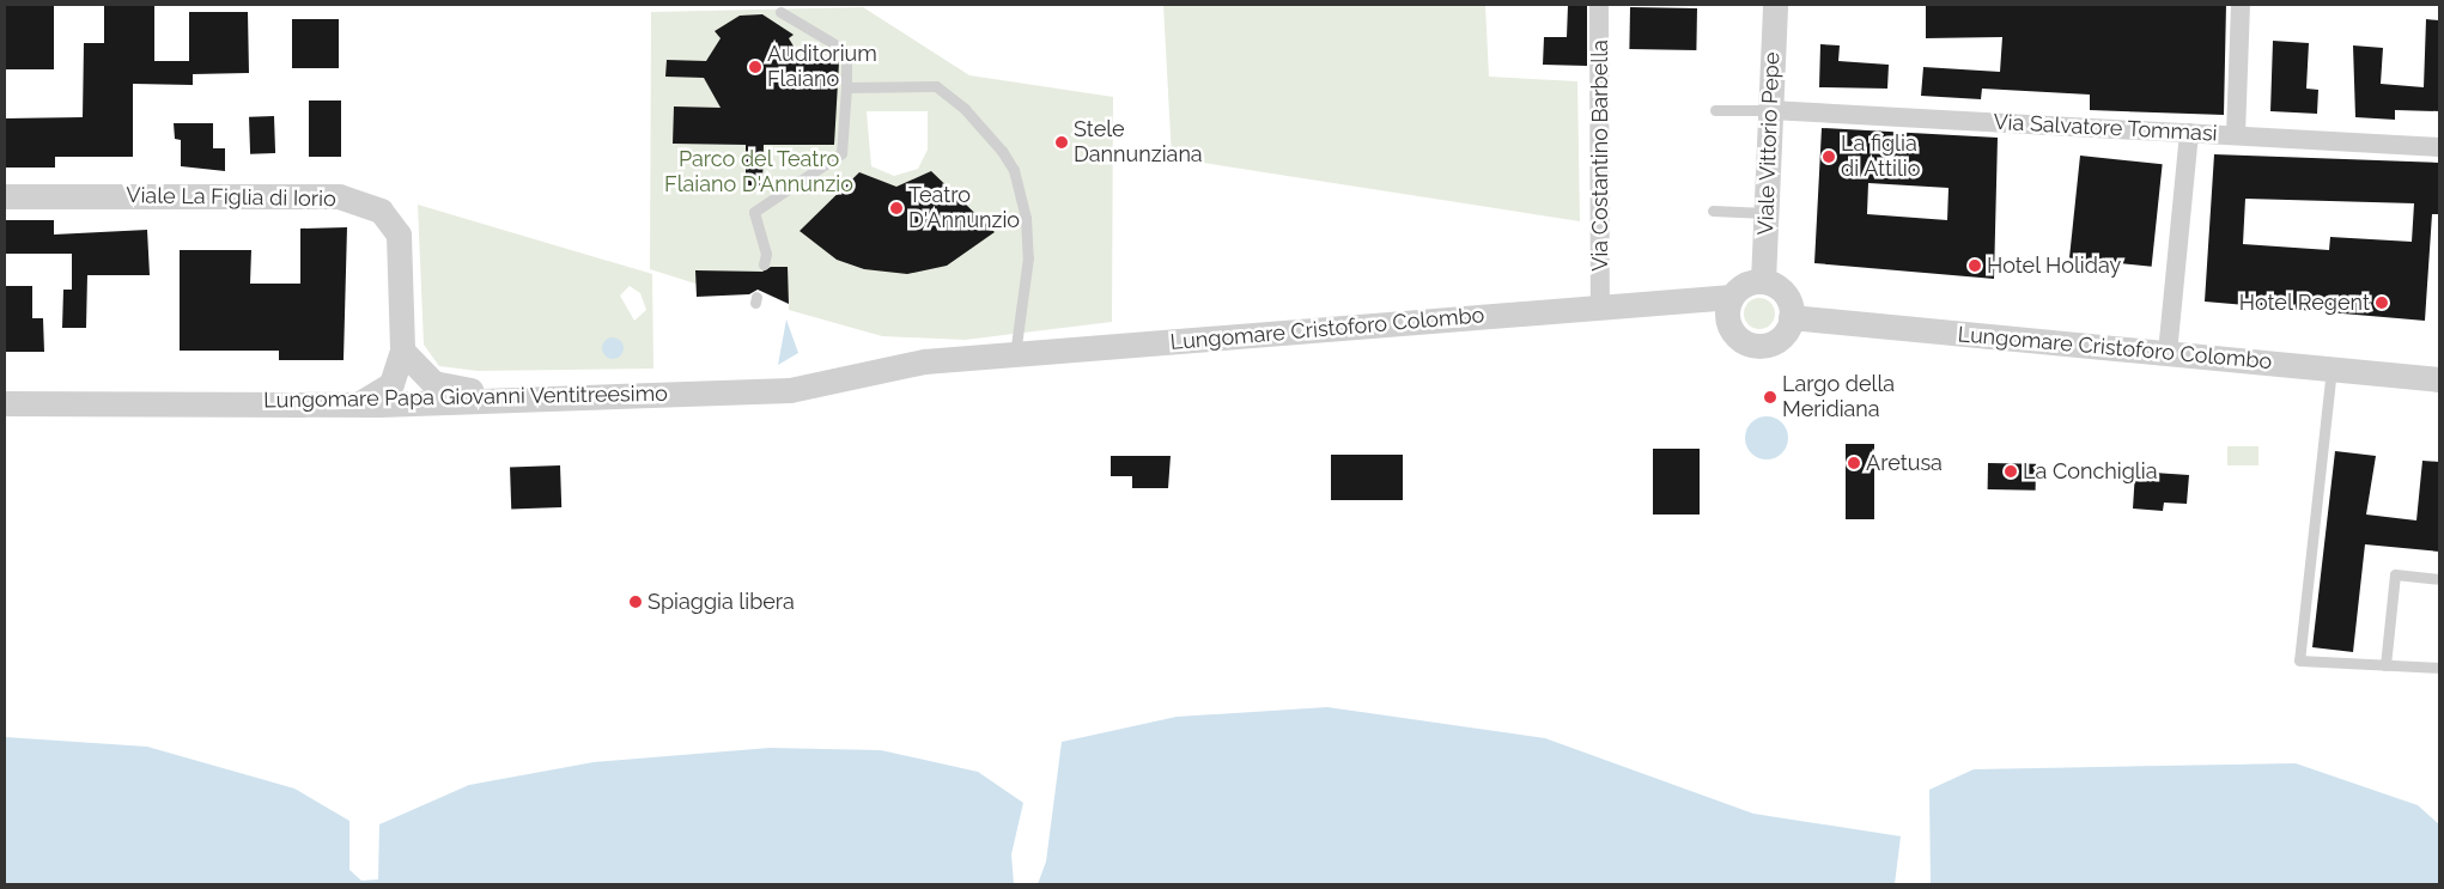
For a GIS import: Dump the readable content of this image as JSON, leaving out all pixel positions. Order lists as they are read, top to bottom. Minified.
{"streets":{"street":["Via Salvatore Tommasi","Viale Vittorio Pepe","Via Costantino Barbella","Viale La Figlia di Iorio","Lungomare Cristoforo Colombo","Lungomare Papa Giovanni Ventitreesimo"]},"crossings":[["Via Salvatore Tommasi","Viale Vittorio Pepe"],["Viale Vittorio Pepe","Lungomare Cristoforo Colombo"],["Via Costantino Barbella","Lungomare Cristoforo Colombo"],["Viale La Figlia di Iorio","Lungomare Papa Giovanni Ventitreesimo"],["Lungomare Cristoforo Colombo","Lungomare Papa Giovanni Ventitreesimo"]],"parks":["Parco del Teatro Flaiano D'Annunzio"],"places":["Auditorium Flaiano","Stele Dannunziana","La figlia di Attilio","Teatro D'Annunzio","Hotel Holiday","Hotel Regent","Largo della Meridiana","Aretusa","La Conchiglia","Spiaggia libera"]}
